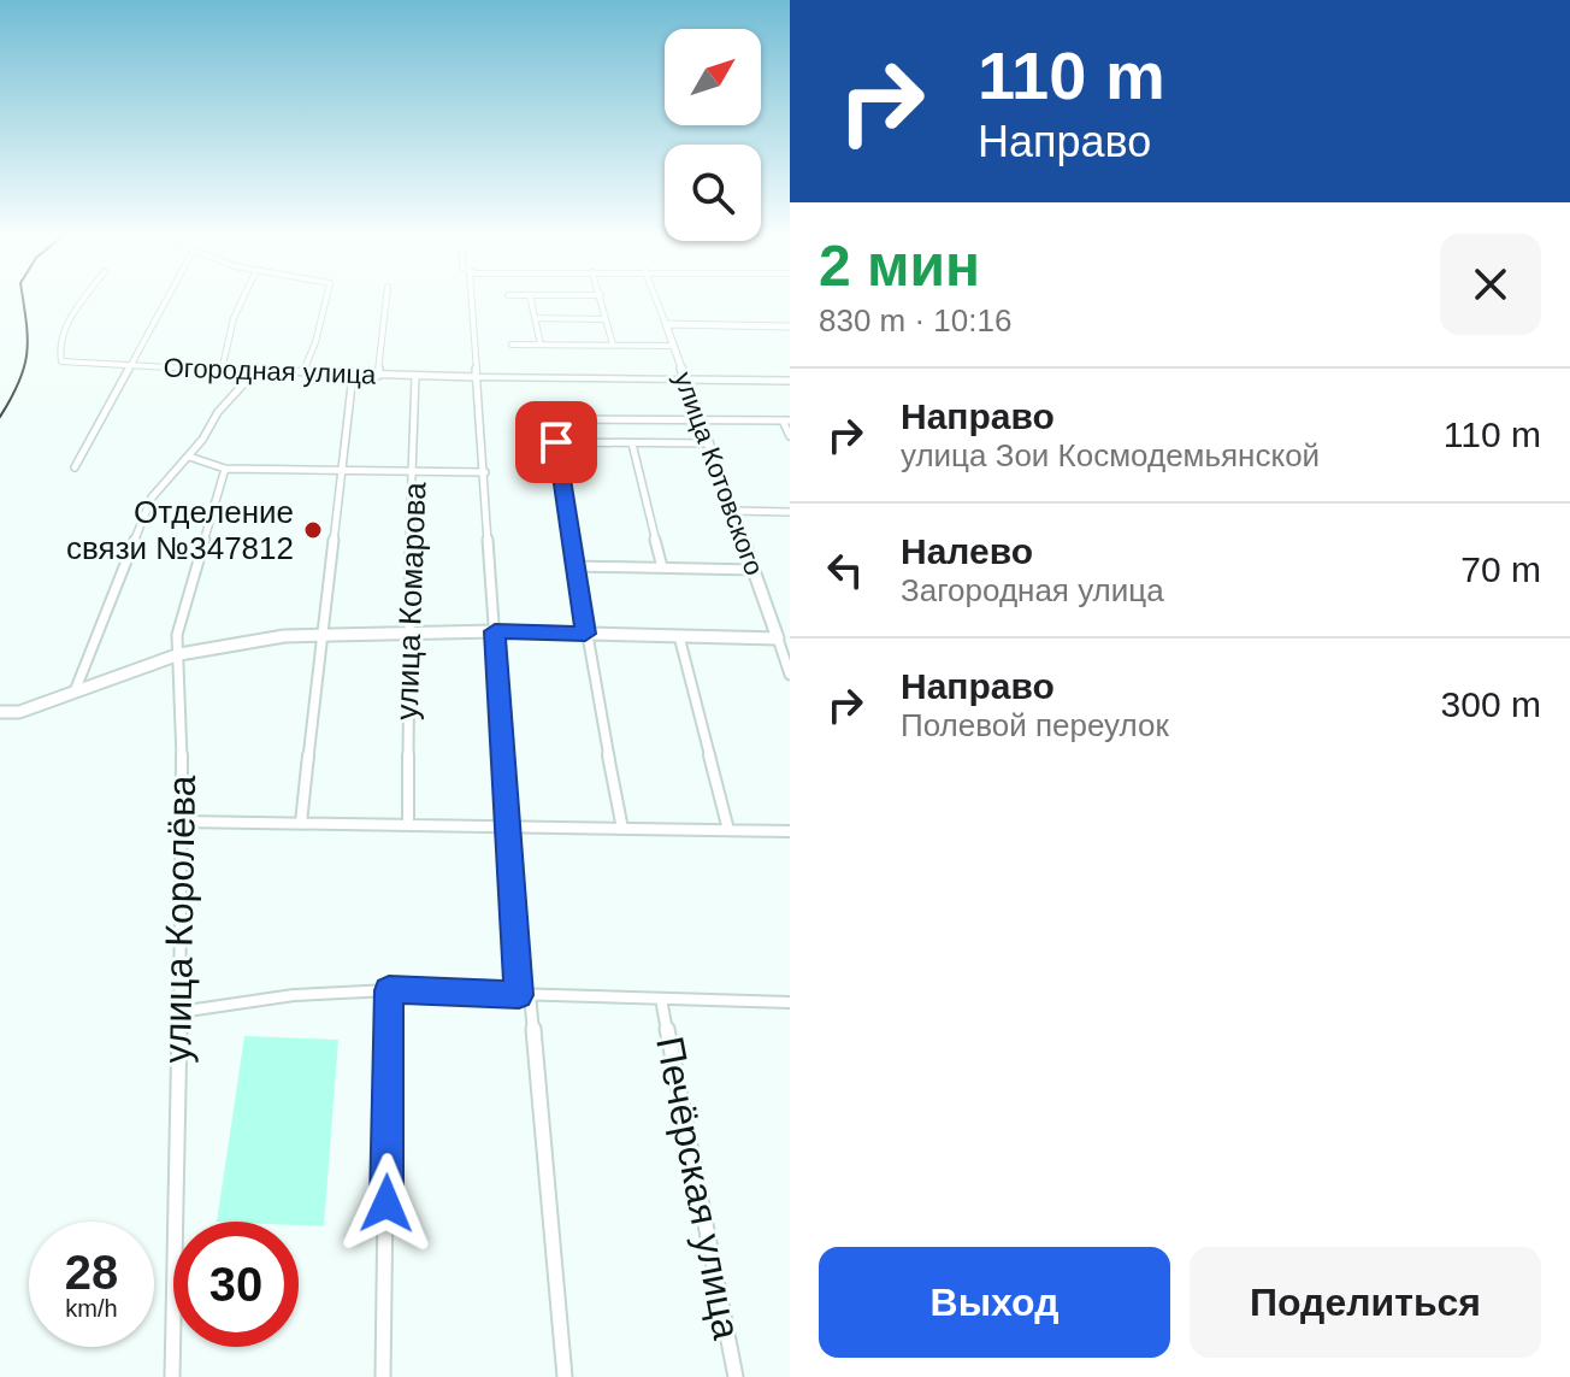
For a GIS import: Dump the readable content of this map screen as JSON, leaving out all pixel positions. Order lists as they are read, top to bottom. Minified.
{"streets":{"street":["Огородная улица","улица Котовского","улица Комарова","улица Королёва","Печёрская улица"]},"crossings":[["Огородная улица","улица Комарова"]],"places":["Отделение связи №347812"],"north":"top right","page":{"turn":["110 m","Направо"],"heading":["2 мин","830 m · 10:16"],"list":[{"name":"Направо","note":"улица Зои Космодемьянской","value":"110 m"},{"name":"Налево","note":"Загородная улица","value":"70 m"},{"name":"Направо","note":"Полевой переулок","value":"300 m"}],"speed":"28 km/h","limit":"30","buttons":["Выход","Поделиться"]}}
